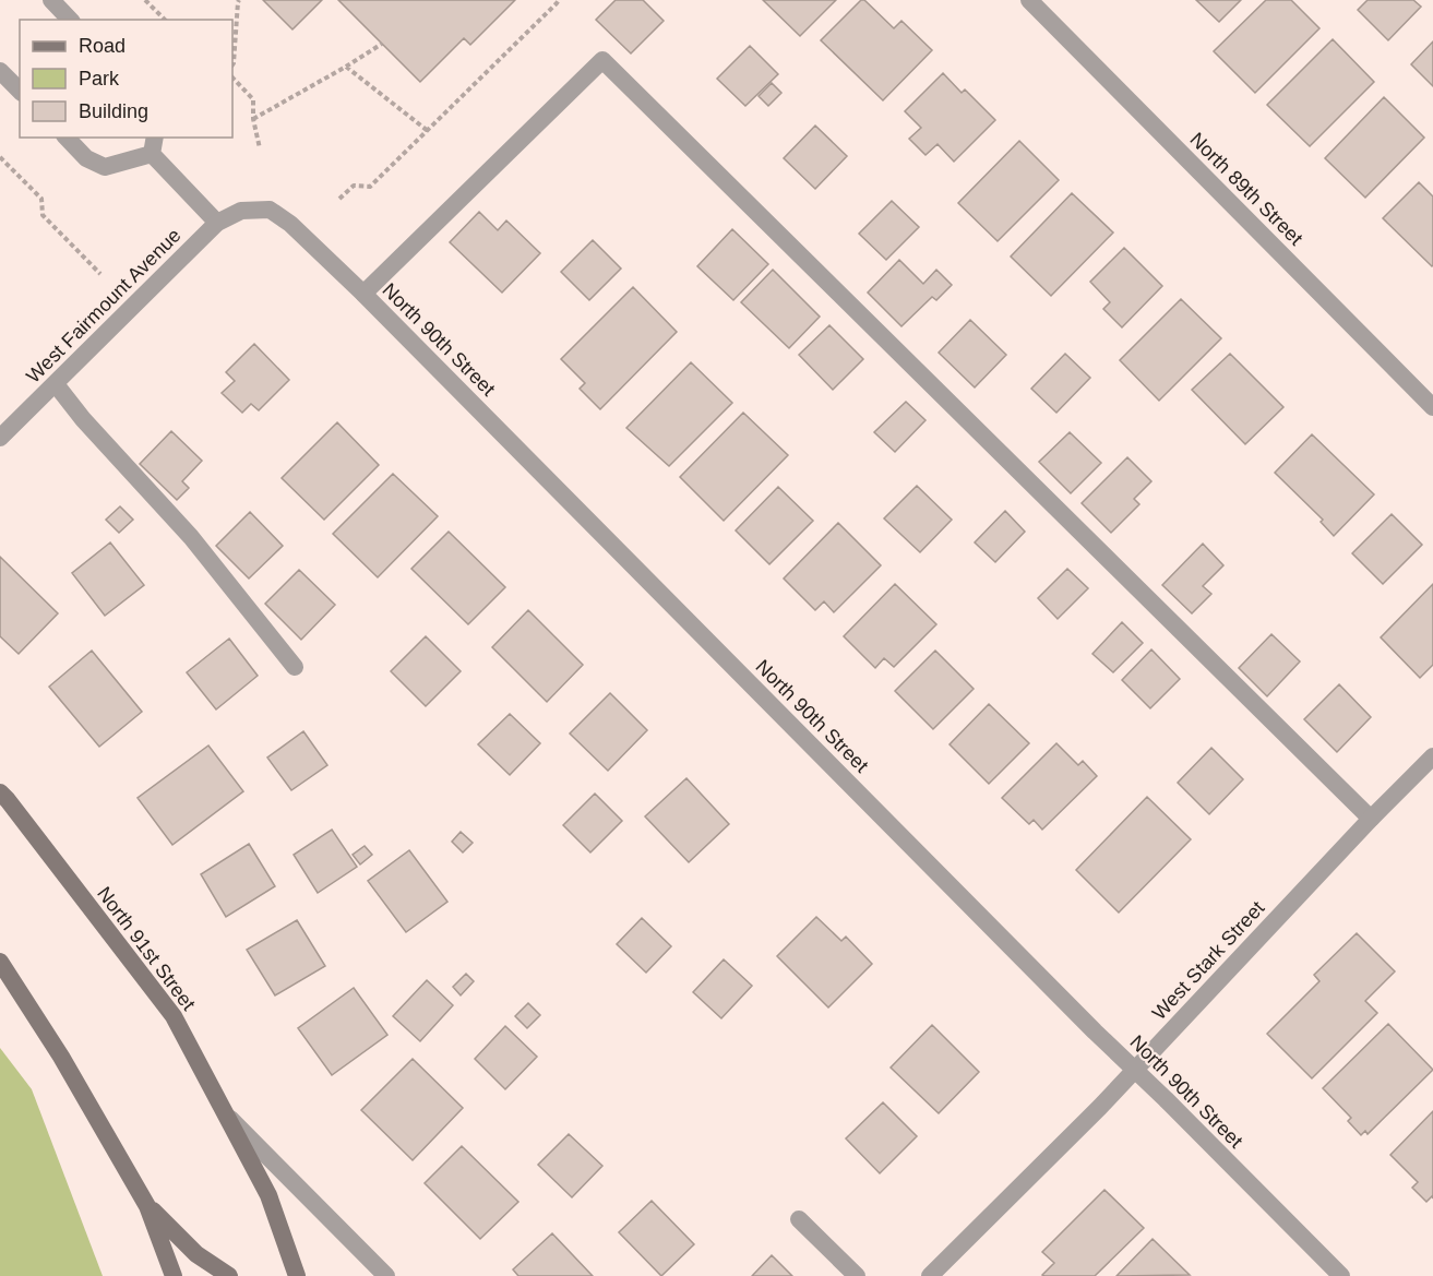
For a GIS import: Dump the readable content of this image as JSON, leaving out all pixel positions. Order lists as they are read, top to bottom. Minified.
{"streets":{"main road":["North 91st Street"],"street":["North 89th Street","West Fairmount Avenue","North 90th Street","West Stark Street"]},"crossings":[["West Fairmount Avenue","North 90th Street"],["North 90th Street","West Stark Street"]],"legend":["Road","Park","Building"]}
